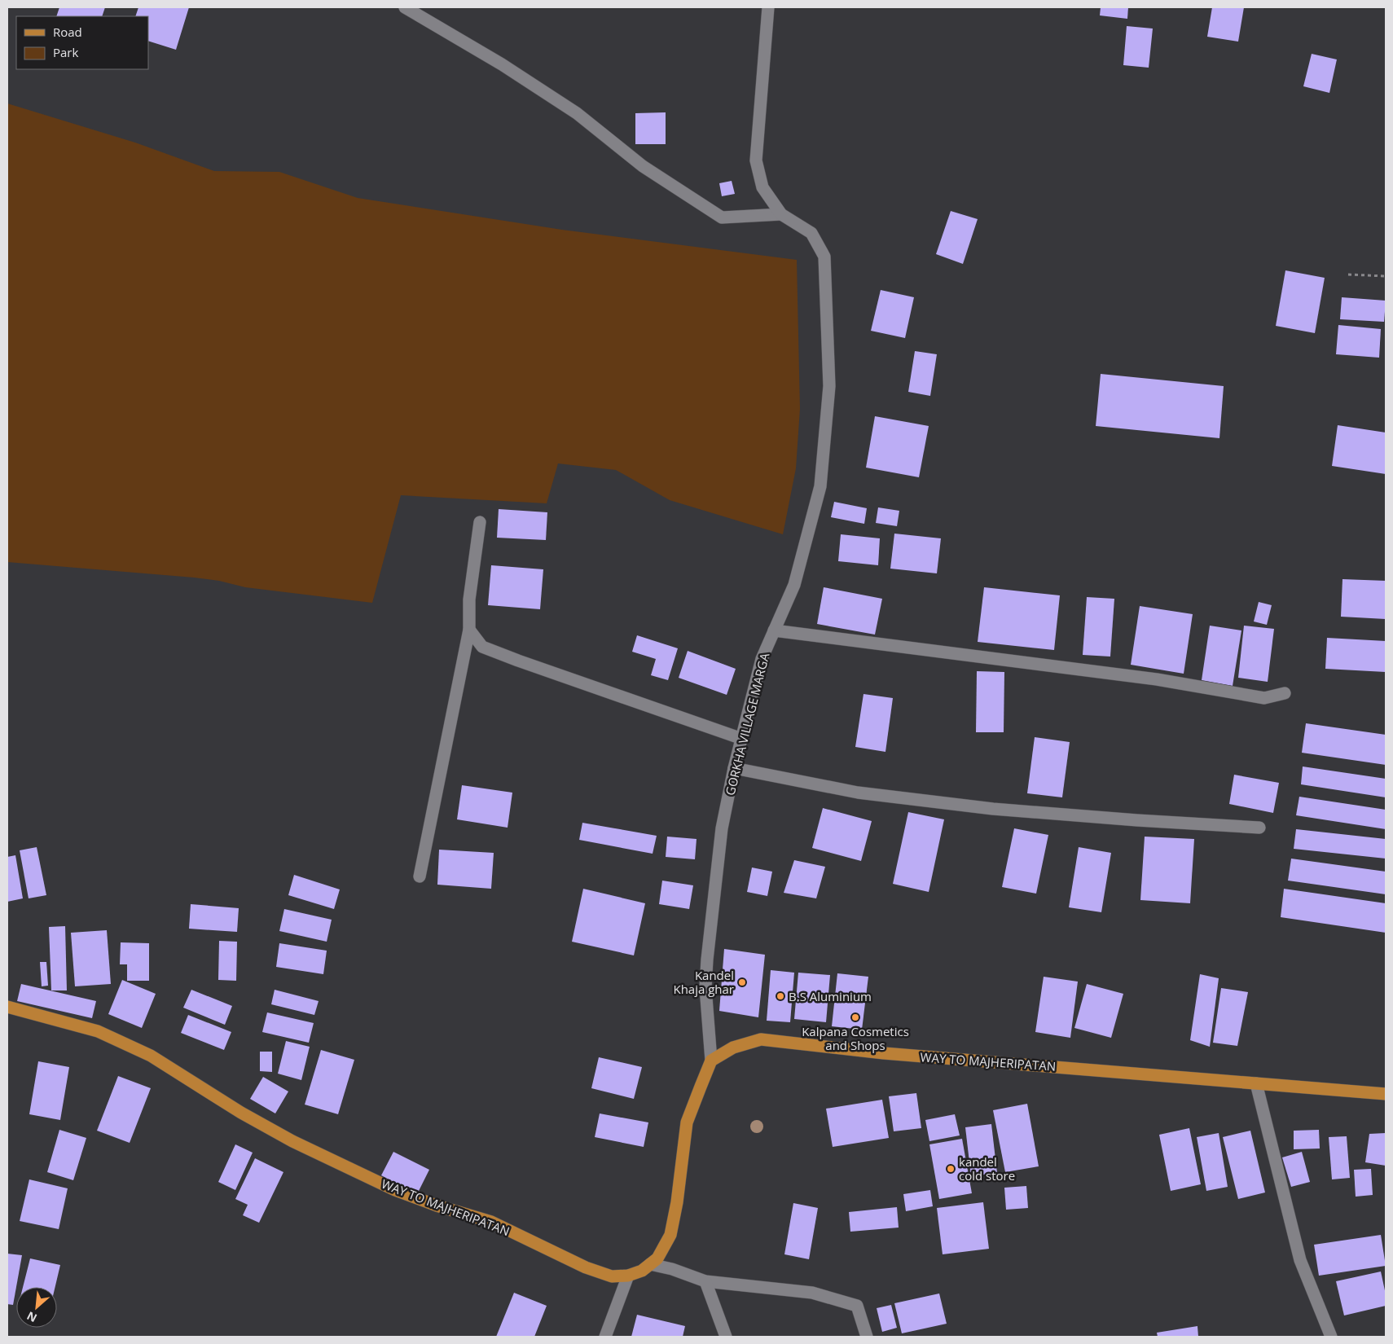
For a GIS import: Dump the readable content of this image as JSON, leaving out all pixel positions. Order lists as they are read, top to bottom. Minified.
{"streets":{"main road":["WAY TO MAJHERIPATAN"],"street":["GORKHA VILLAGE MARGA"]},"crossings":[["GORKHA VILLAGE MARGA","WAY TO MAJHERIPATAN"]],"places":["Kandel Khaja ghar","B.S Aluminium","Kalpana Cosmetics and Shops","kandel cold store"],"legend":["Road","Park"],"north":"bottom left"}
